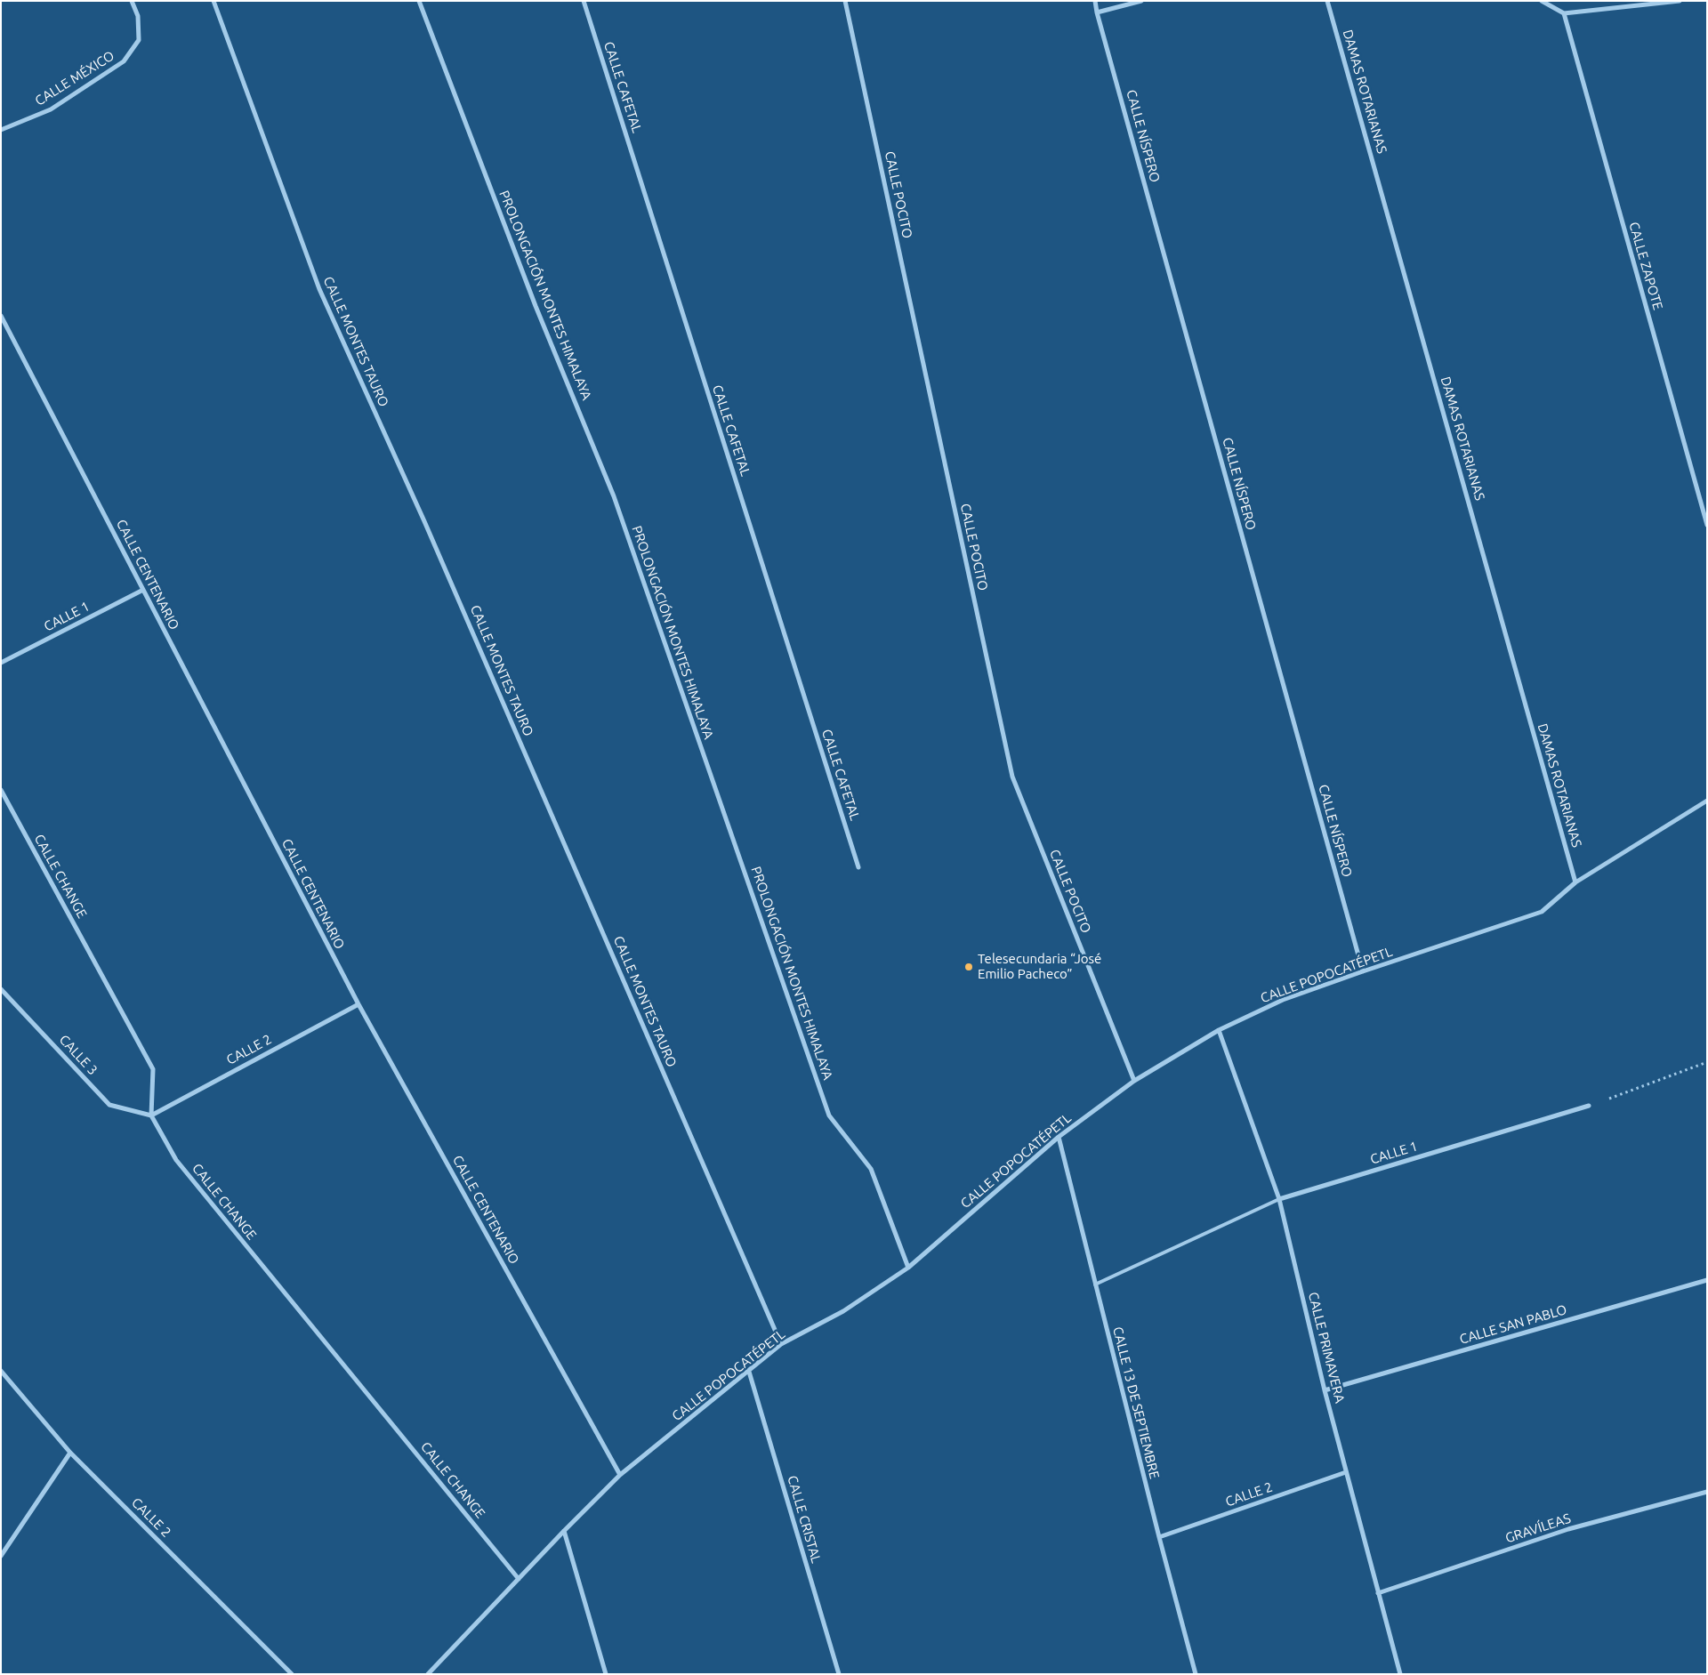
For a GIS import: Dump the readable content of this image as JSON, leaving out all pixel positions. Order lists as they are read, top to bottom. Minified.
{"streets":{"street":["CALLE MÉXICO","CALLE CAFETAL","DAMAS ROTARIANAS","CALLE NÍSPERO","CALLE POCITO","CALLE ZAPOTE","PROLONGACIÓN MONTES HIMALAYA","CALLE MONTES TAURO","CALLE CENTENARIO","CALLE 1","CALLE CHANGE","CALLE POPOCATÉPETL","CALLE 2","CALLE 3","CALLE SAN PABLO","CALLE PRIMAVERA","CALLE 13 DE SEPTIEMBRE","CALLE CRISTAL","GRAVÍLEAS"]},"crossings":[["DAMAS ROTARIANAS","CALLE POPOCATÉPETL"],["CALLE NÍSPERO","CALLE POPOCATÉPETL"],["CALLE POCITO","CALLE POPOCATÉPETL"],["PROLONGACIÓN MONTES HIMALAYA","CALLE POPOCATÉPETL"],["CALLE MONTES TAURO","CALLE POPOCATÉPETL"],["CALLE CENTENARIO","CALLE 1"],["CALLE CENTENARIO","CALLE POPOCATÉPETL"],["CALLE CENTENARIO","CALLE 2"],["CALLE 1","CALLE PRIMAVERA"],["CALLE 1","CALLE 13 DE SEPTIEMBRE"],["CALLE CHANGE","CALLE POPOCATÉPETL"],["CALLE CHANGE","CALLE 2"],["CALLE CHANGE","CALLE 3"],["CALLE POPOCATÉPETL","CALLE PRIMAVERA"],["CALLE POPOCATÉPETL","CALLE 13 DE SEPTIEMBRE"],["CALLE POPOCATÉPETL","CALLE CRISTAL"],["CALLE 2","CALLE 3"],["CALLE 2","CALLE PRIMAVERA"],["CALLE 2","CALLE 13 DE SEPTIEMBRE"],["CALLE SAN PABLO","CALLE PRIMAVERA"],["CALLE PRIMAVERA","GRAVÍLEAS"]],"places":["Telesecundaria “José Emilio Pacheco”"]}
